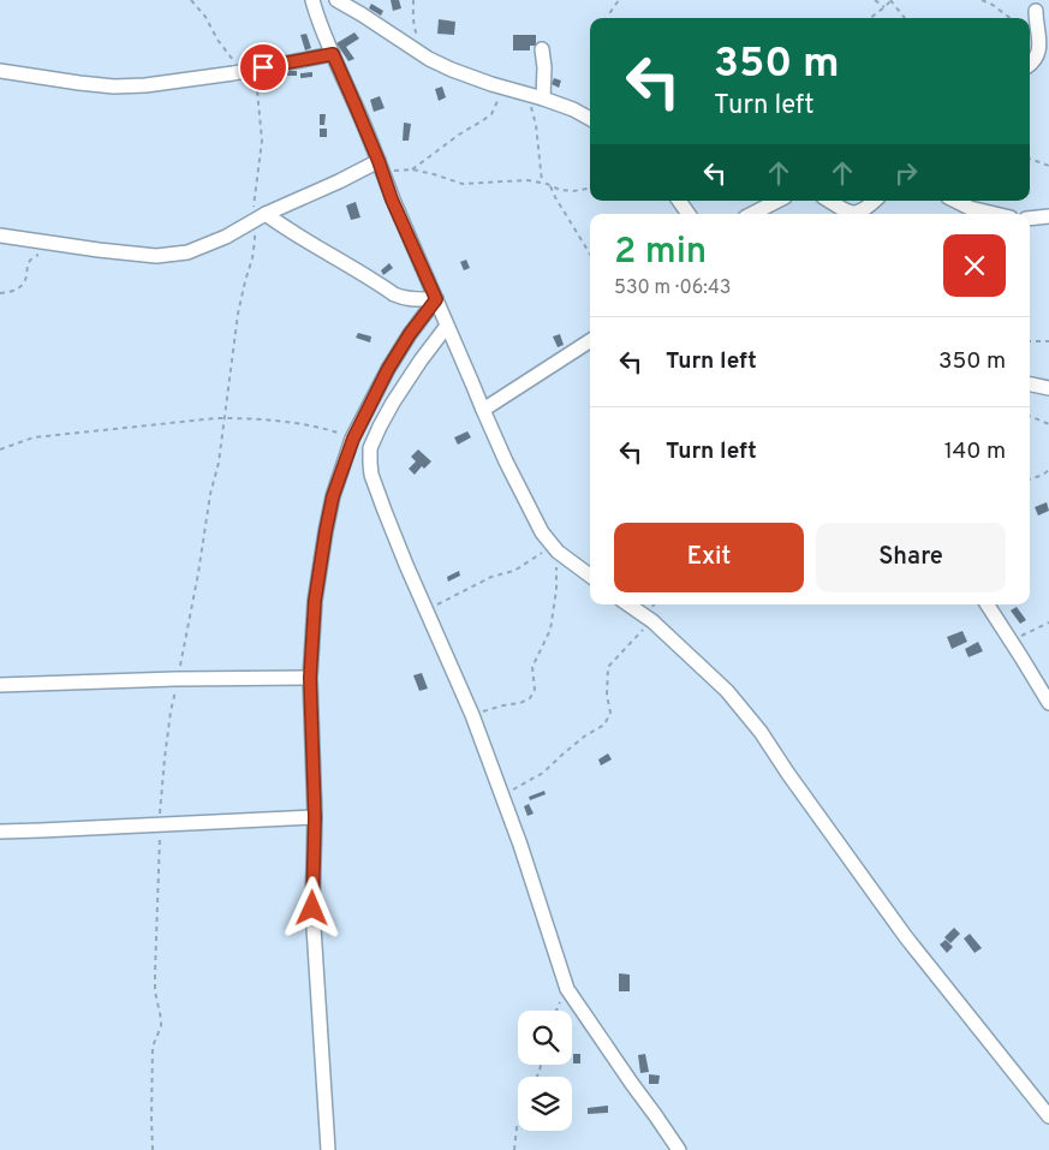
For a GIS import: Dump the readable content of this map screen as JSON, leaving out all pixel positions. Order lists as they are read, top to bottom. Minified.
{"page":{"turn":["350 m","Turn left"],"heading":["2 min","530 m · 06:43"],"list":[{"name":"Turn left","value":"350 m"},{"name":"Turn left","value":"140 m"}],"buttons":["Exit","Share"]}}
